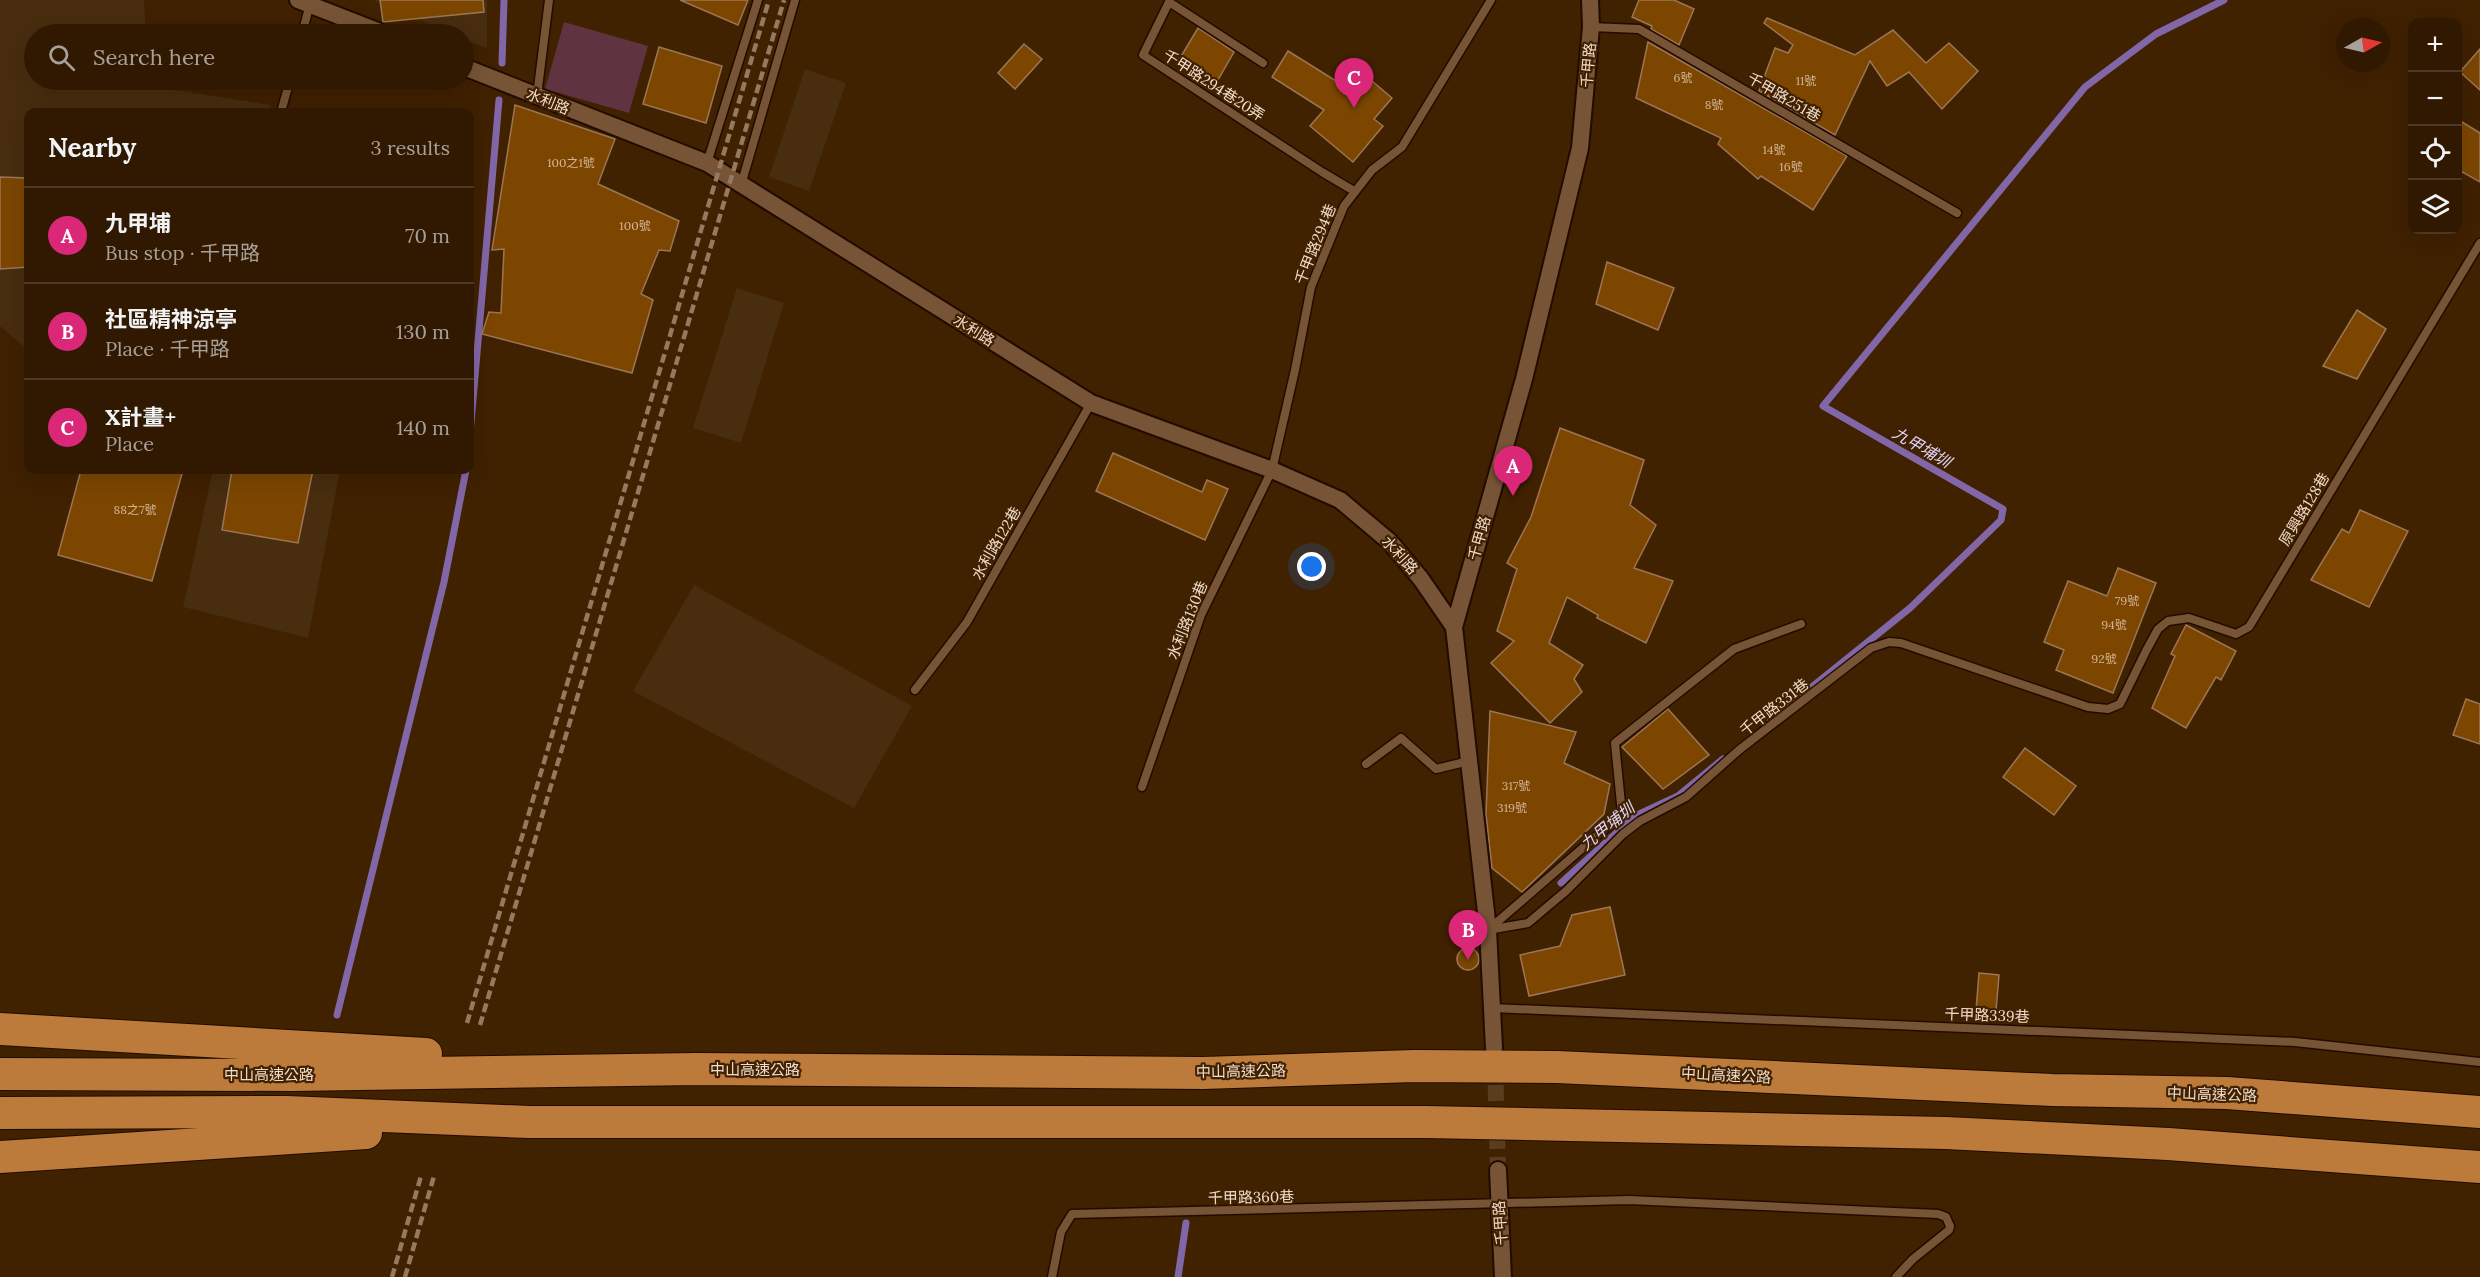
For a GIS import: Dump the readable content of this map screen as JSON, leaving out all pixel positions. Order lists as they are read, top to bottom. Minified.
{"streets":{"highway":["中山高速公路"],"street":["千甲路","水利路"],"lane":["千甲路294巷20弄","千甲路251巷","千甲路294巷","原興路128巷","水利路122巷","水利路130巷","千甲路331巷","千甲路339巷","千甲路360巷"]},"crossings":[["千甲路","千甲路251巷"],["千甲路","水利路"],["千甲路","千甲路331巷"],["千甲路","千甲路339巷"],["千甲路","千甲路360巷"],["千甲路294巷20弄","千甲路294巷"],["水利路","千甲路294巷"],["水利路","水利路122巷"],["水利路","水利路130巷"],["千甲路294巷","水利路130巷"],["原興路128巷","千甲路331巷"]],"water":["九甲埔圳"],"house_numbers":["6號","11號","8號","14號","100之1號","16號","100號","88之7號","79號","94號","92號","317號","319號"],"north":"right","page":{"map_buttons":["+","−"],"search":"Search here","pins":["C","A","B"],"heading":["Nearby","3 results"],"list":[{"mark":"A","name":"九甲埔","note":"Bus stop · 千甲路","value":"70 m"},{"mark":"B","name":"社區精神涼亭","note":"Place · 千甲路","value":"130 m"},{"mark":"C","name":"X計畫+","note":"Place","value":"140 m"}]}}
